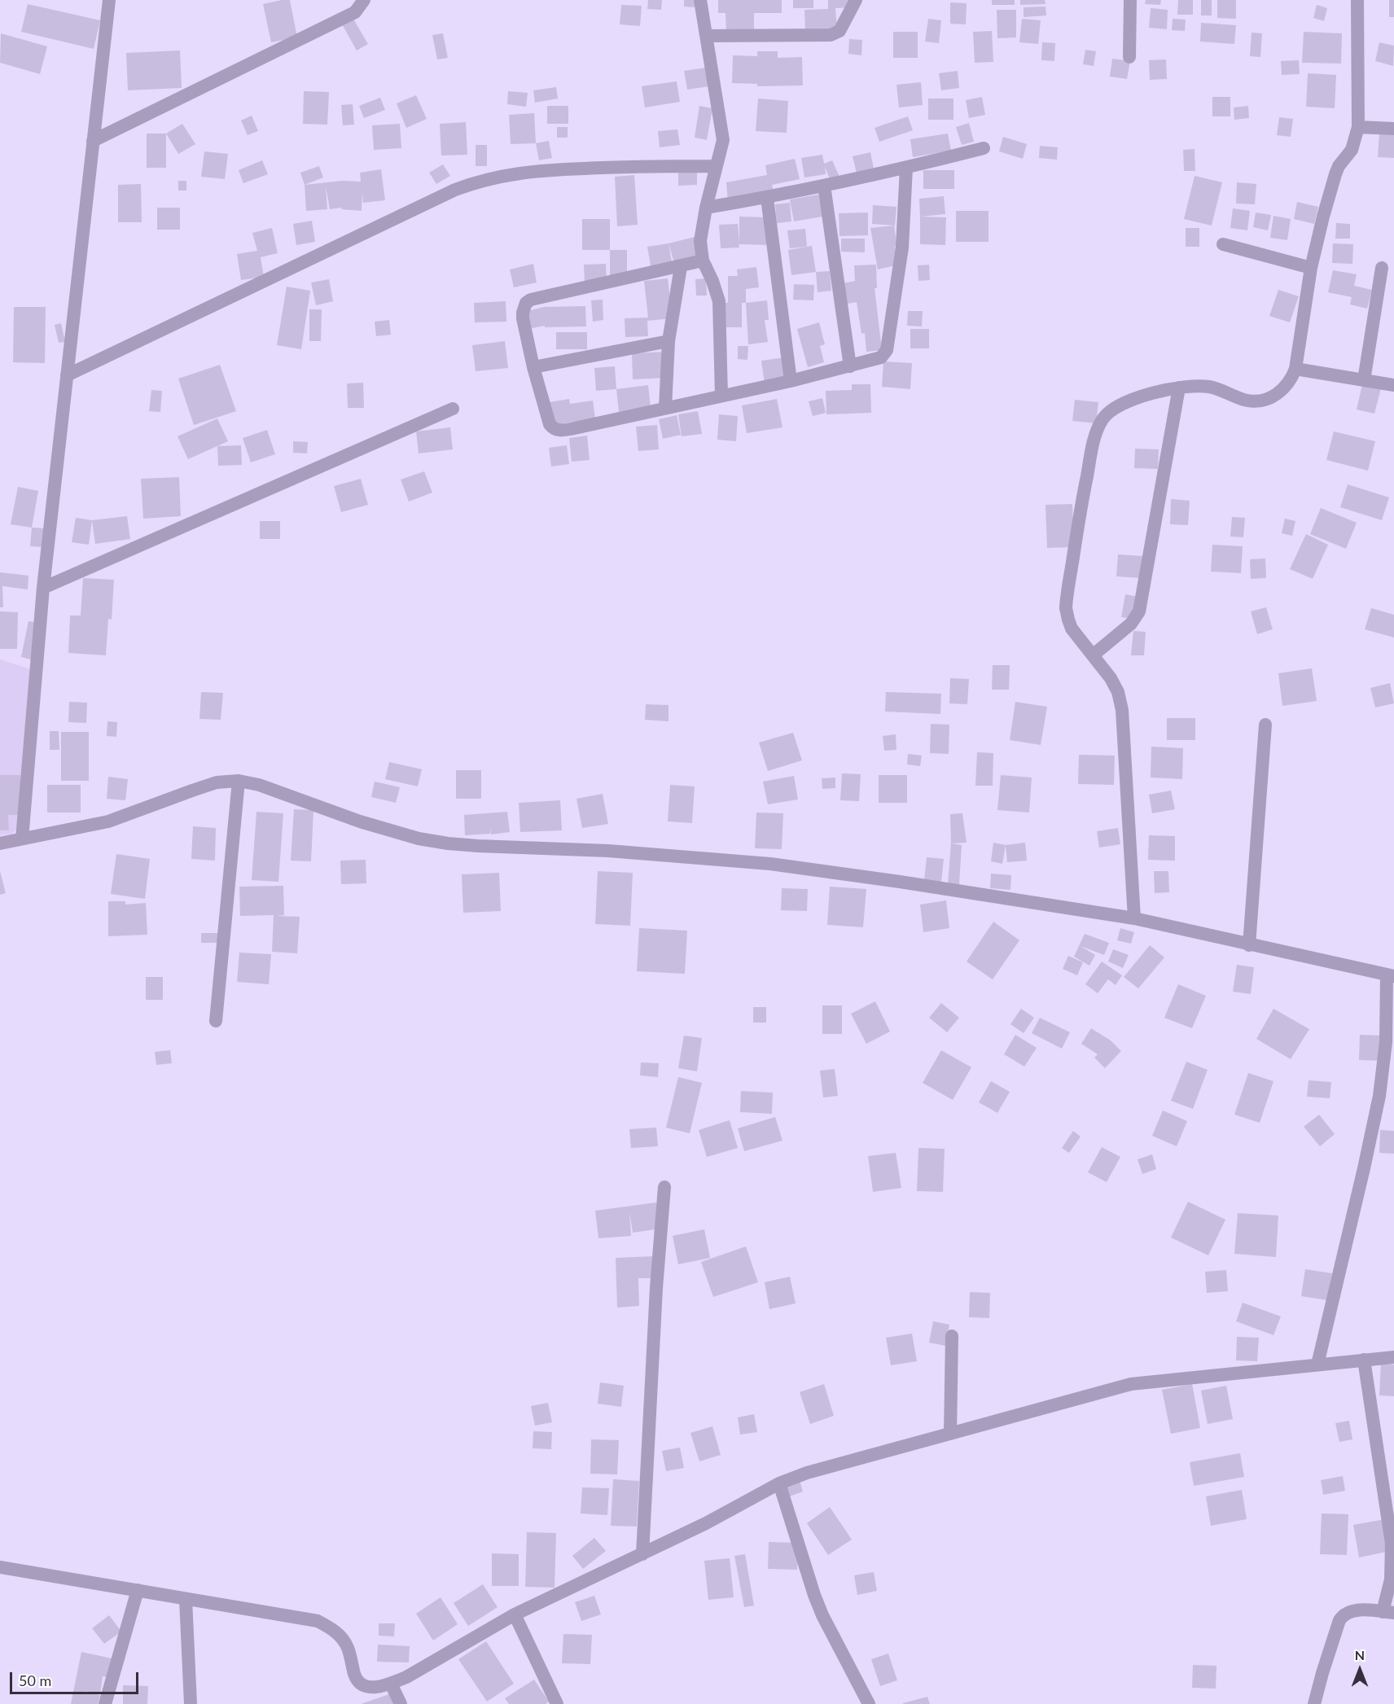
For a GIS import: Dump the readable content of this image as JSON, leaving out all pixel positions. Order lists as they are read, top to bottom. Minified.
{"scale_bar":"50 m","north":"top"}
